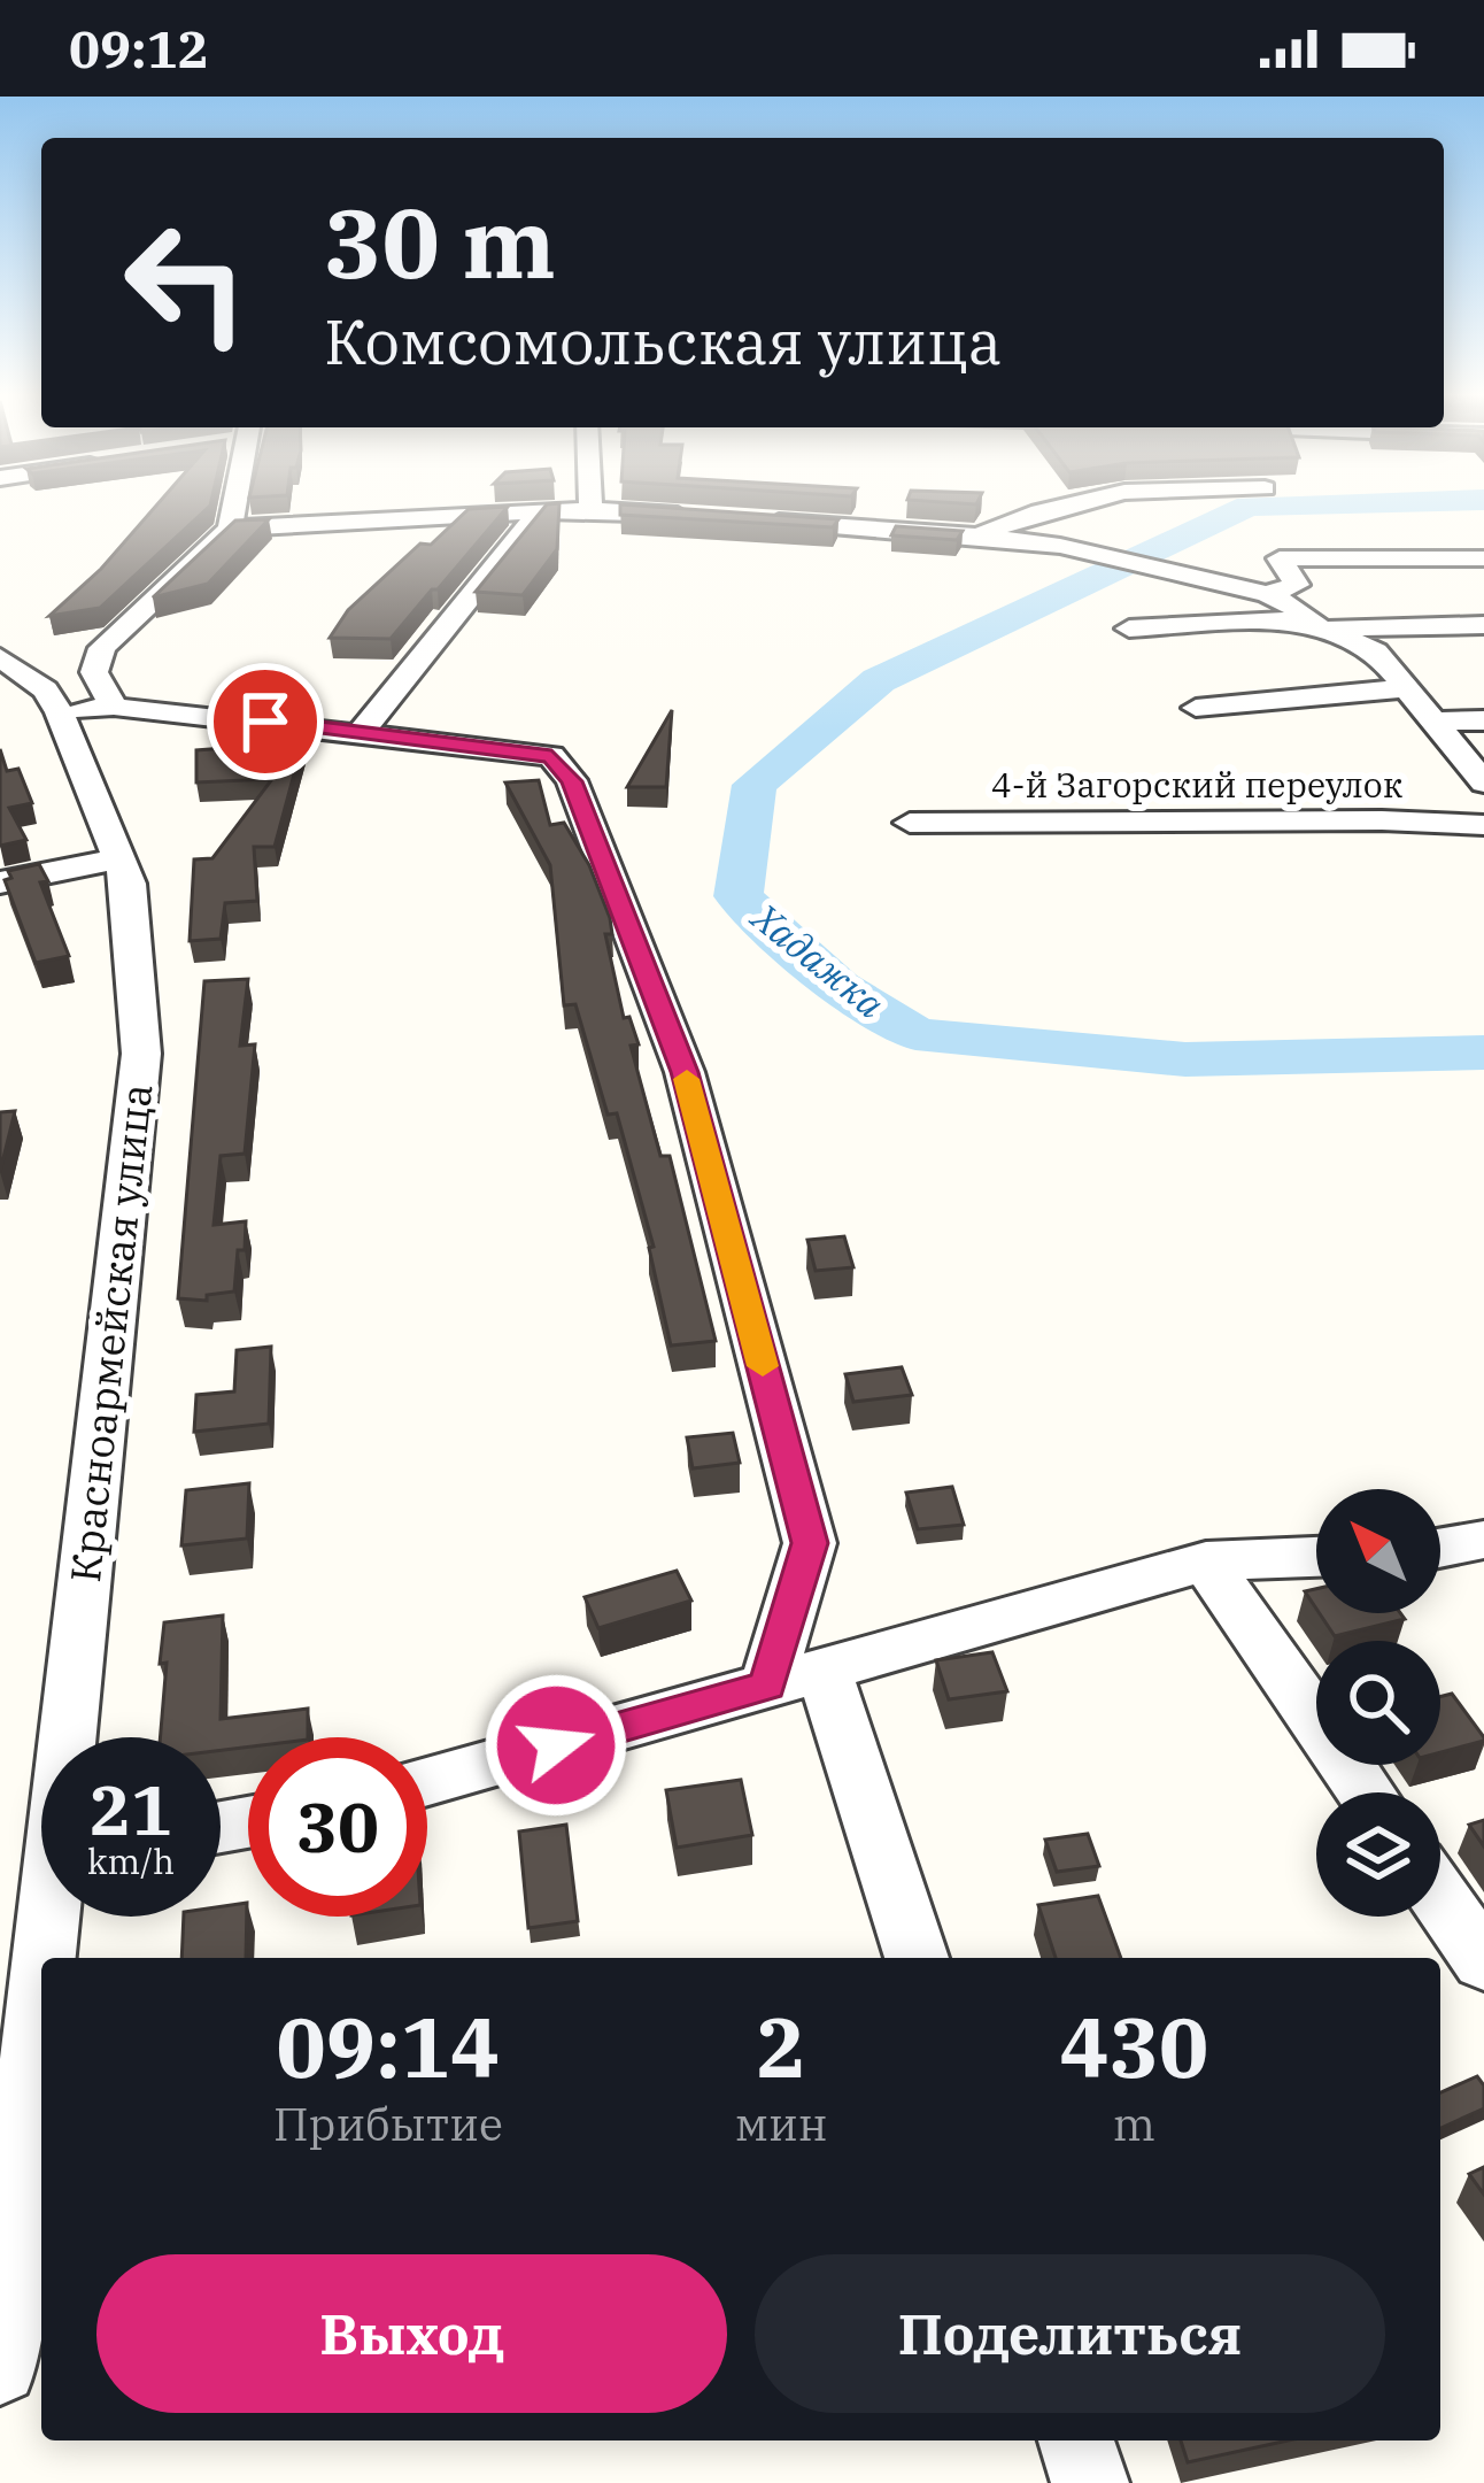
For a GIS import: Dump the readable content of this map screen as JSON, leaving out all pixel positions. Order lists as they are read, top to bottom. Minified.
{"streets":{"street":["4-й Загорский переулок","Красноармейская улица"]},"water":["Хадажка"],"north":"top left","page":{"status":"09:12","turn":["30 m","Комсомольская улица"],"speed":"21 km/h","limit":"30","eta":["09:14","Прибытие","2","мин","430","m"],"buttons":["Выход","Поделиться"]}}
